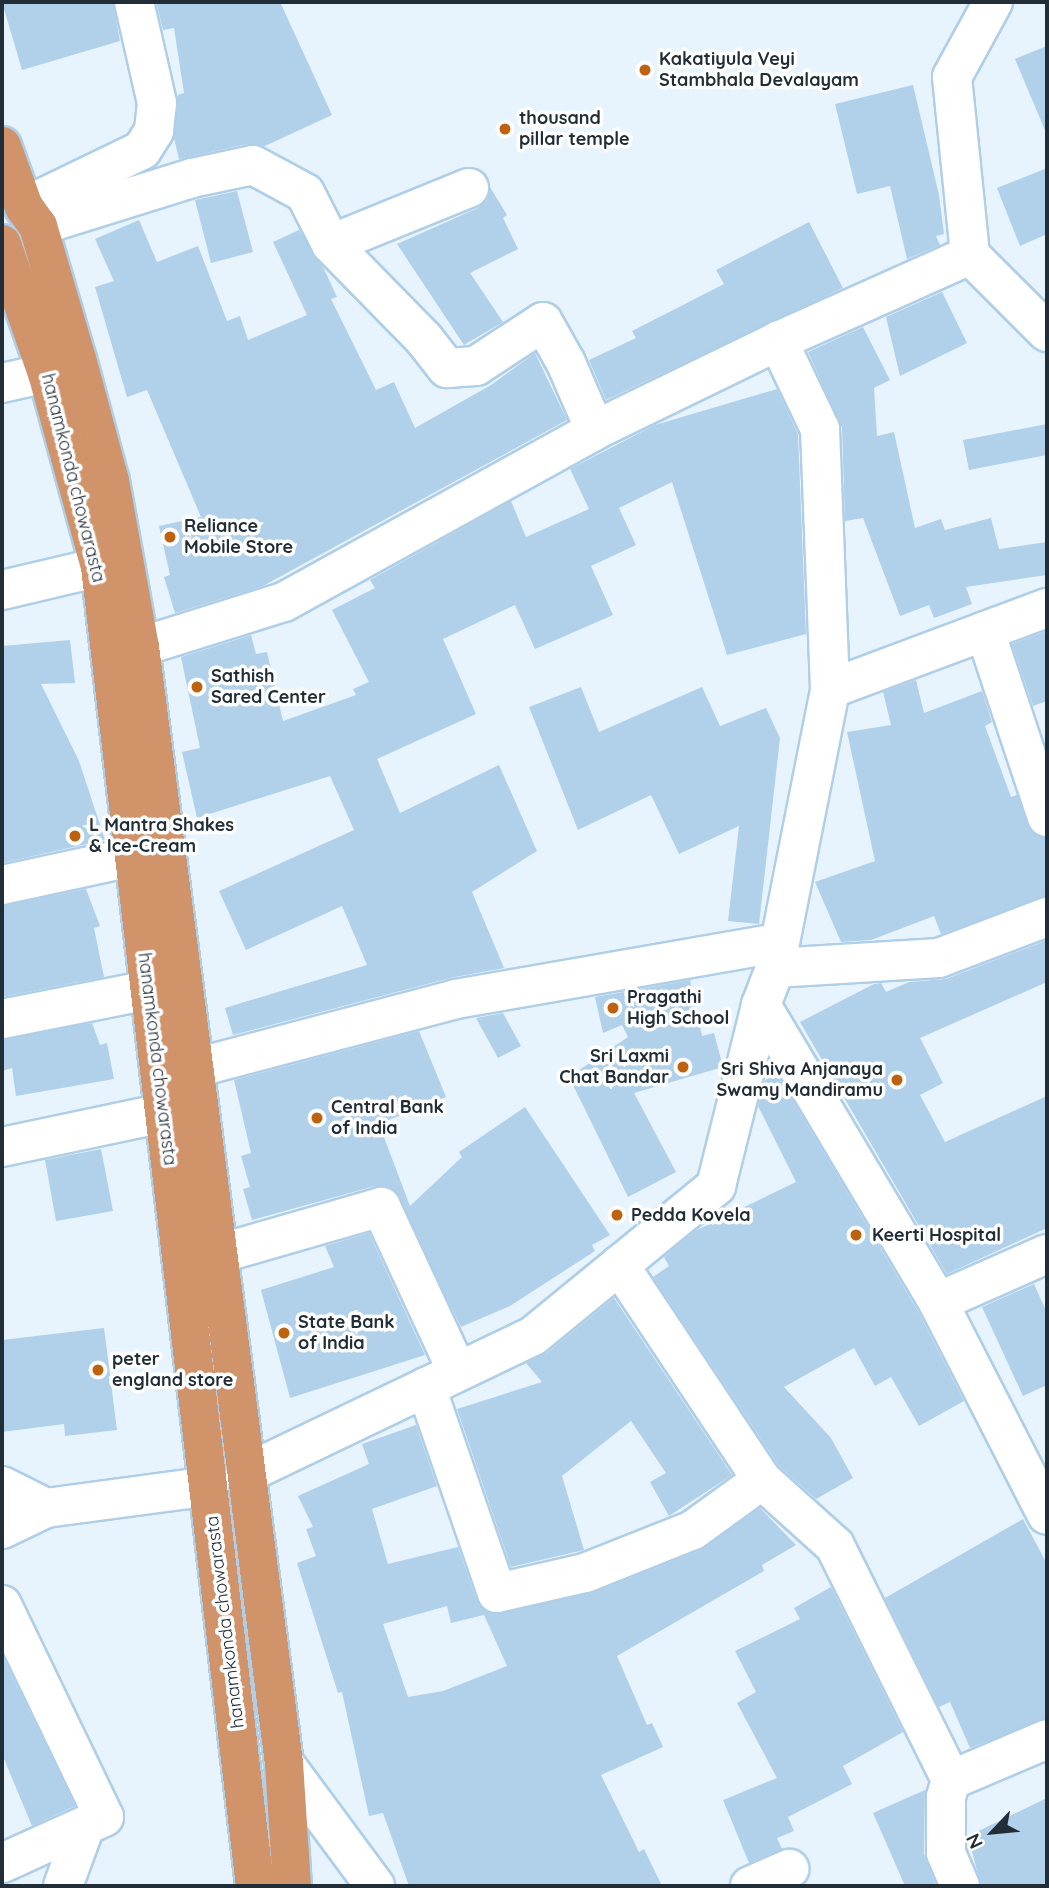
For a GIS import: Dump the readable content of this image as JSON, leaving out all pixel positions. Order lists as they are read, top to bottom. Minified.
{"streets":{"highway":["hanamkonda chowarasta"]},"places":["Kakatiyula Veyi Stambhala Devalayam","thousand pillar temple","Reliance Mobile Store","Sathish Sared Center","L Mantra Shakes & Ice-Cream","Pragathi High School","Sri Laxmi Chat Bandar","Sri Shiva Anjanaya Swamy Mandiramu","Central Bank of India","Pedda Kovela","Keerti Hospital","State Bank of India","peter england store"],"north":"bottom left"}
